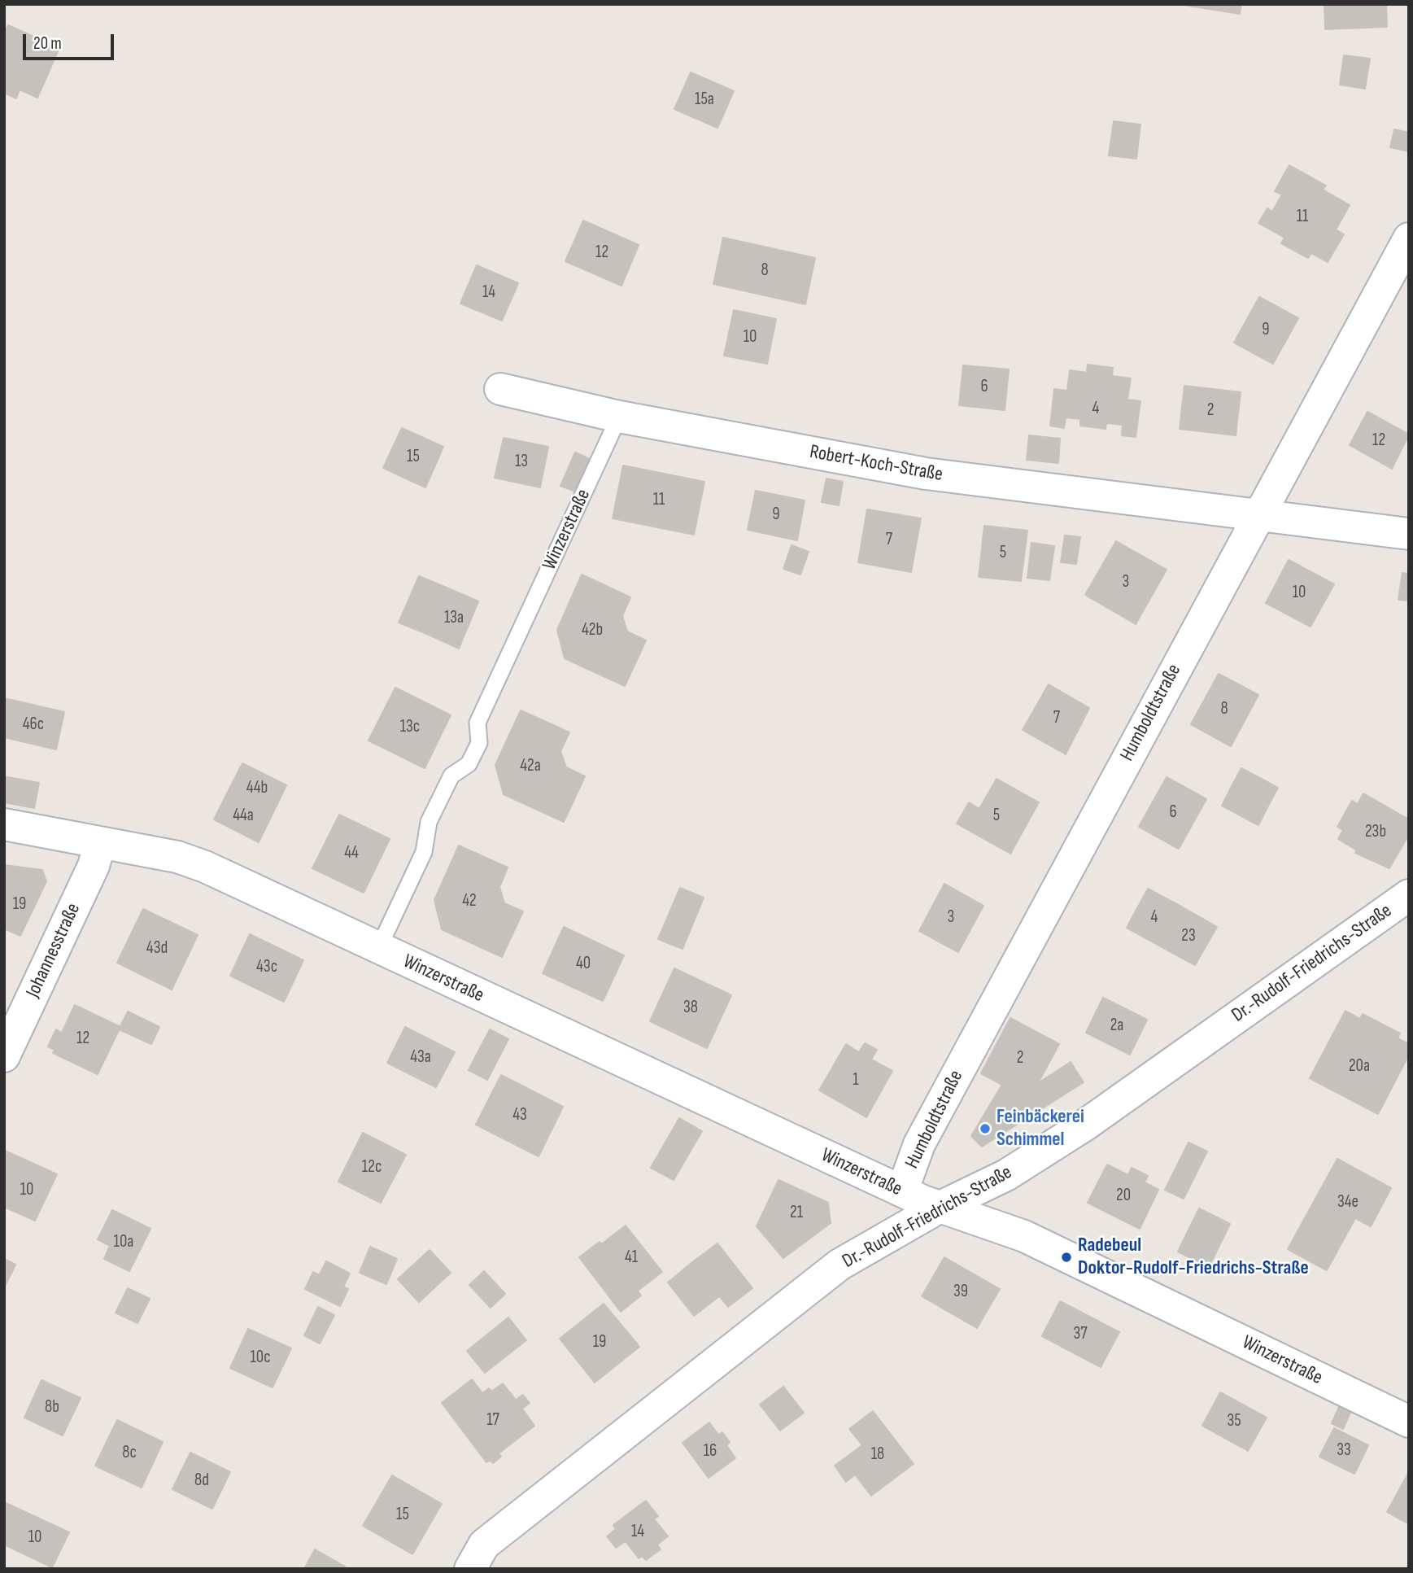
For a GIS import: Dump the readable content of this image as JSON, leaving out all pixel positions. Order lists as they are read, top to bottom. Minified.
{"streets":{"street":["Robert-Koch-Straße","Winzerstraße","Humboldtstraße","Johannesstraße","Dr.-Rudolf-Friedrichs-Straße"]},"crossings":[["Robert-Koch-Straße","Winzerstraße"],["Robert-Koch-Straße","Humboldtstraße"],["Winzerstraße","Humboldtstraße"],["Winzerstraße","Johannesstraße"],["Winzerstraße","Dr.-Rudolf-Friedrichs-Straße"]],"places":["Feinbäckerei Schimmel","Radebeul Doktor-Rudolf-Friedrichs-Straße"],"house_numbers":["15a","11","12","8","14","9","10","6","4","2","12","15","13","11","9","7","5","3","10","13a","42b","8","7","46c","13c","42a","44b","6","44a","5","23b","44","42","19","3","4","23","43d","40","43c","38","2a","12","43a","2","20a","1","43","12c","10","20","34e","21","10a","41","39","37","19","10c","8b","17","35","33","16","8c","18","8d","15","14","10"],"scale_bar":"20 m"}
